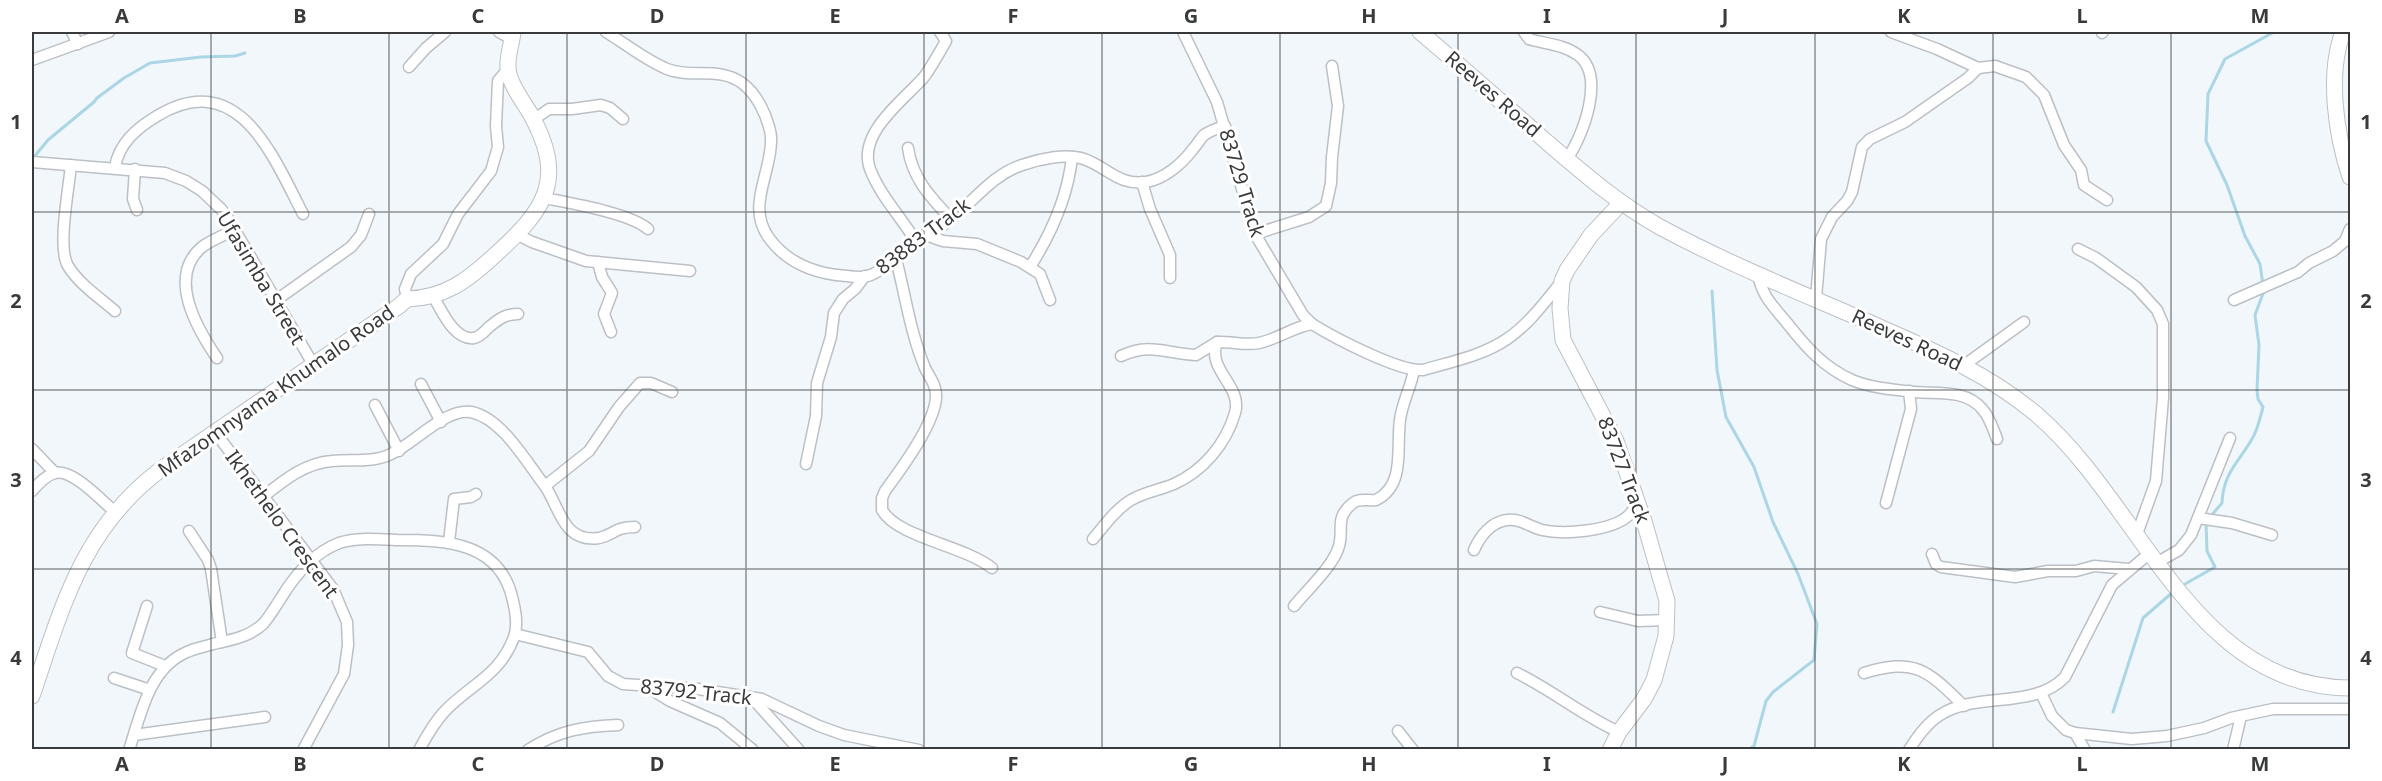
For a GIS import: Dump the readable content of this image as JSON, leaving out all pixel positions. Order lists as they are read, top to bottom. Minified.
{"streets":{"street":["Reeves Road","83729 Track","83883 Track","Ufasimba Street","Mfazomnyama Khumalo Road","83727 Track","Ikhethelo Crescent","83792 Track"]},"crossings":[["Reeves Road","83727 Track"],["Ufasimba Street","Mfazomnyama Khumalo Road"],["Mfazomnyama Khumalo Road","Ikhethelo Crescent"]],"grid":{"columns":["A","B","C","D","E","F","G","H","I","J","K","L","M"],"rows":["1","2","3","4"]}}
